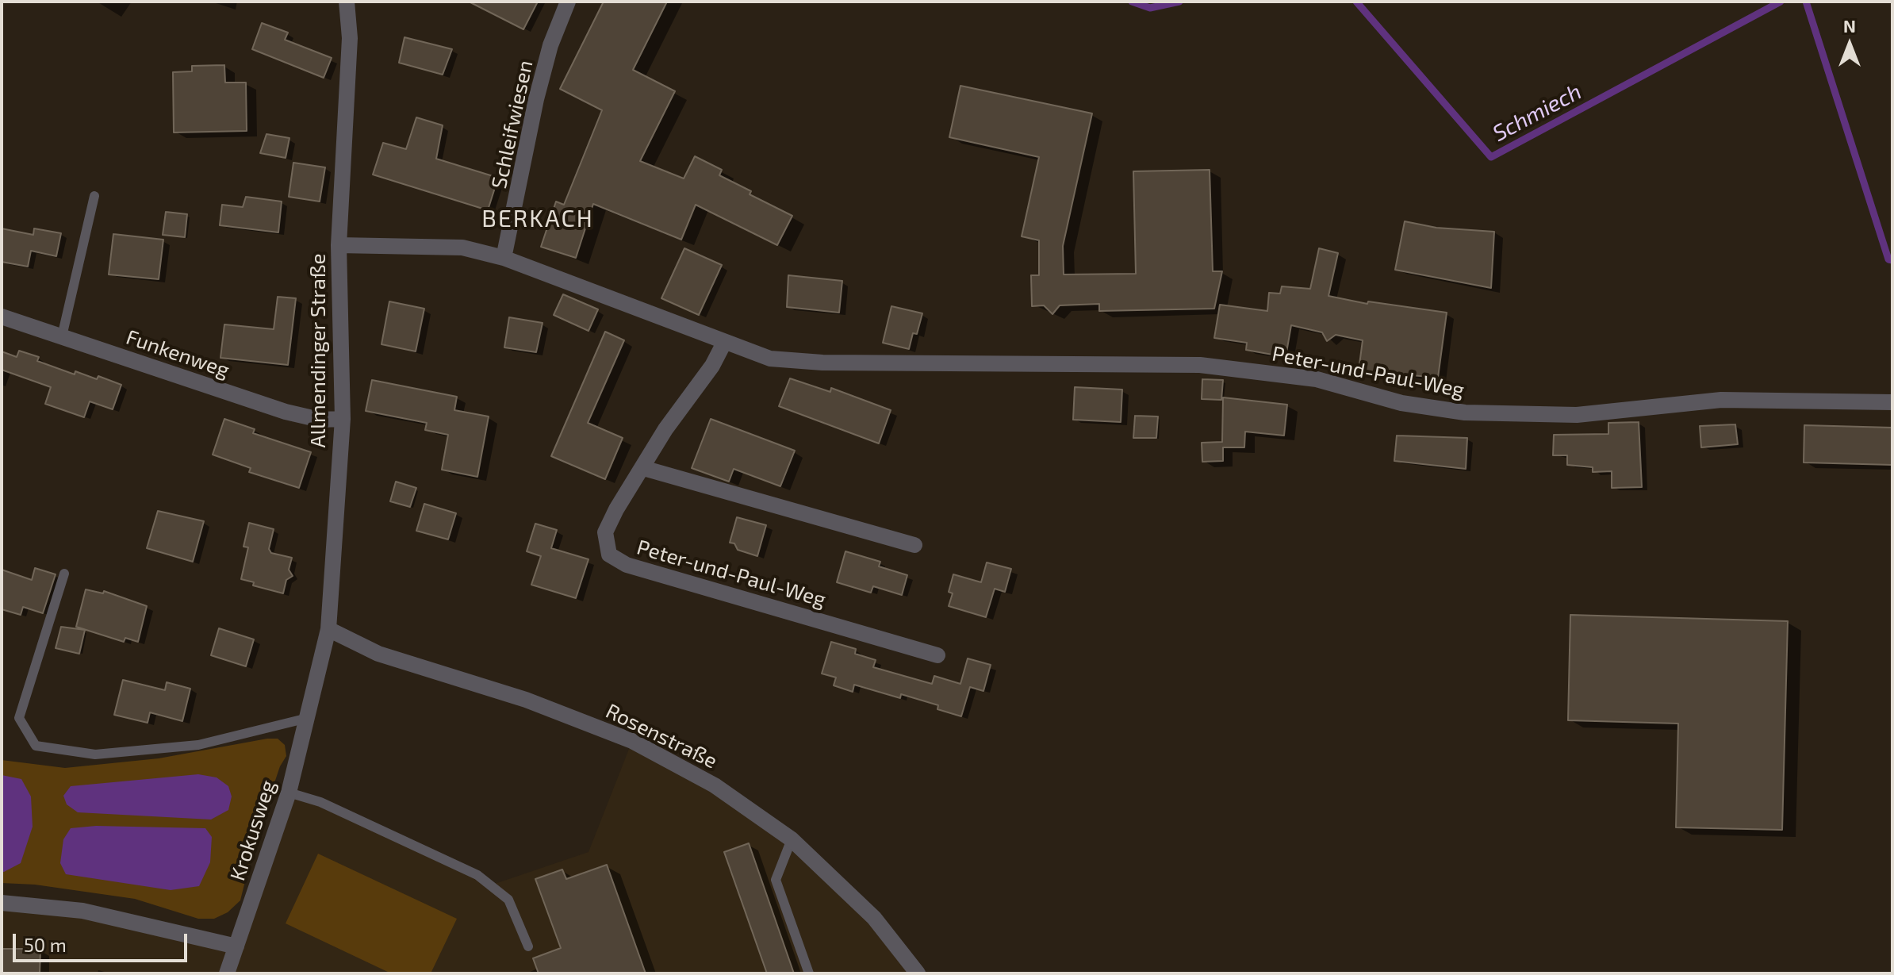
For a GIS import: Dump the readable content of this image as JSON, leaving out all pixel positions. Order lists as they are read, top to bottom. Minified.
{"streets":{"street":["Schleifwiesen","Allmendinger Straße","Funkenweg","Peter-und-Paul-Weg","Rosenstraße","Krokusweg"]},"crossings":[["Schleifwiesen","Peter-und-Paul-Weg"],["Allmendinger Straße","Funkenweg"],["Allmendinger Straße","Peter-und-Paul-Weg"],["Allmendinger Straße","Rosenstraße"],["Allmendinger Straße","Krokusweg"]],"districts":["BERKACH"],"water":["Schmiech"],"scale_bar":"50 m","north":"top"}
